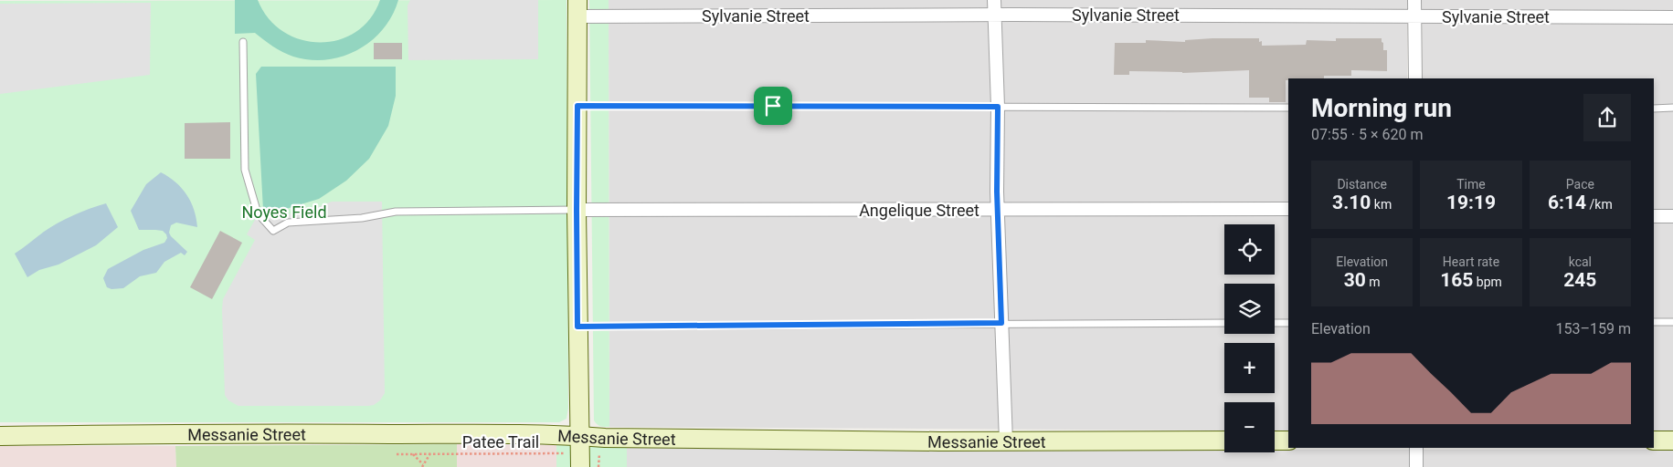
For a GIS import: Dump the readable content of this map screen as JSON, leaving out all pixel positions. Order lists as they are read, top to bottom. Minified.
{"streets":{"street":["Sylvanie Street","Angelique Street","Messanie Street"],"path":["Patee Trail"]},"crossings":[["Messanie Street","Patee Trail"]],"parks":["Noyes Field"],"page":{"heading":["Morning run","07:55 · 5 × 620 m"],"stats":[["Distance","3.10 km"],["Time","19:19"],["Pace","6:14 /km"],["Elevation","30 m"],["Heart rate","165 bpm"],["kcal","245"]],"map_buttons":["+","−"],"chart":["Elevation","153–159 m"]}}
